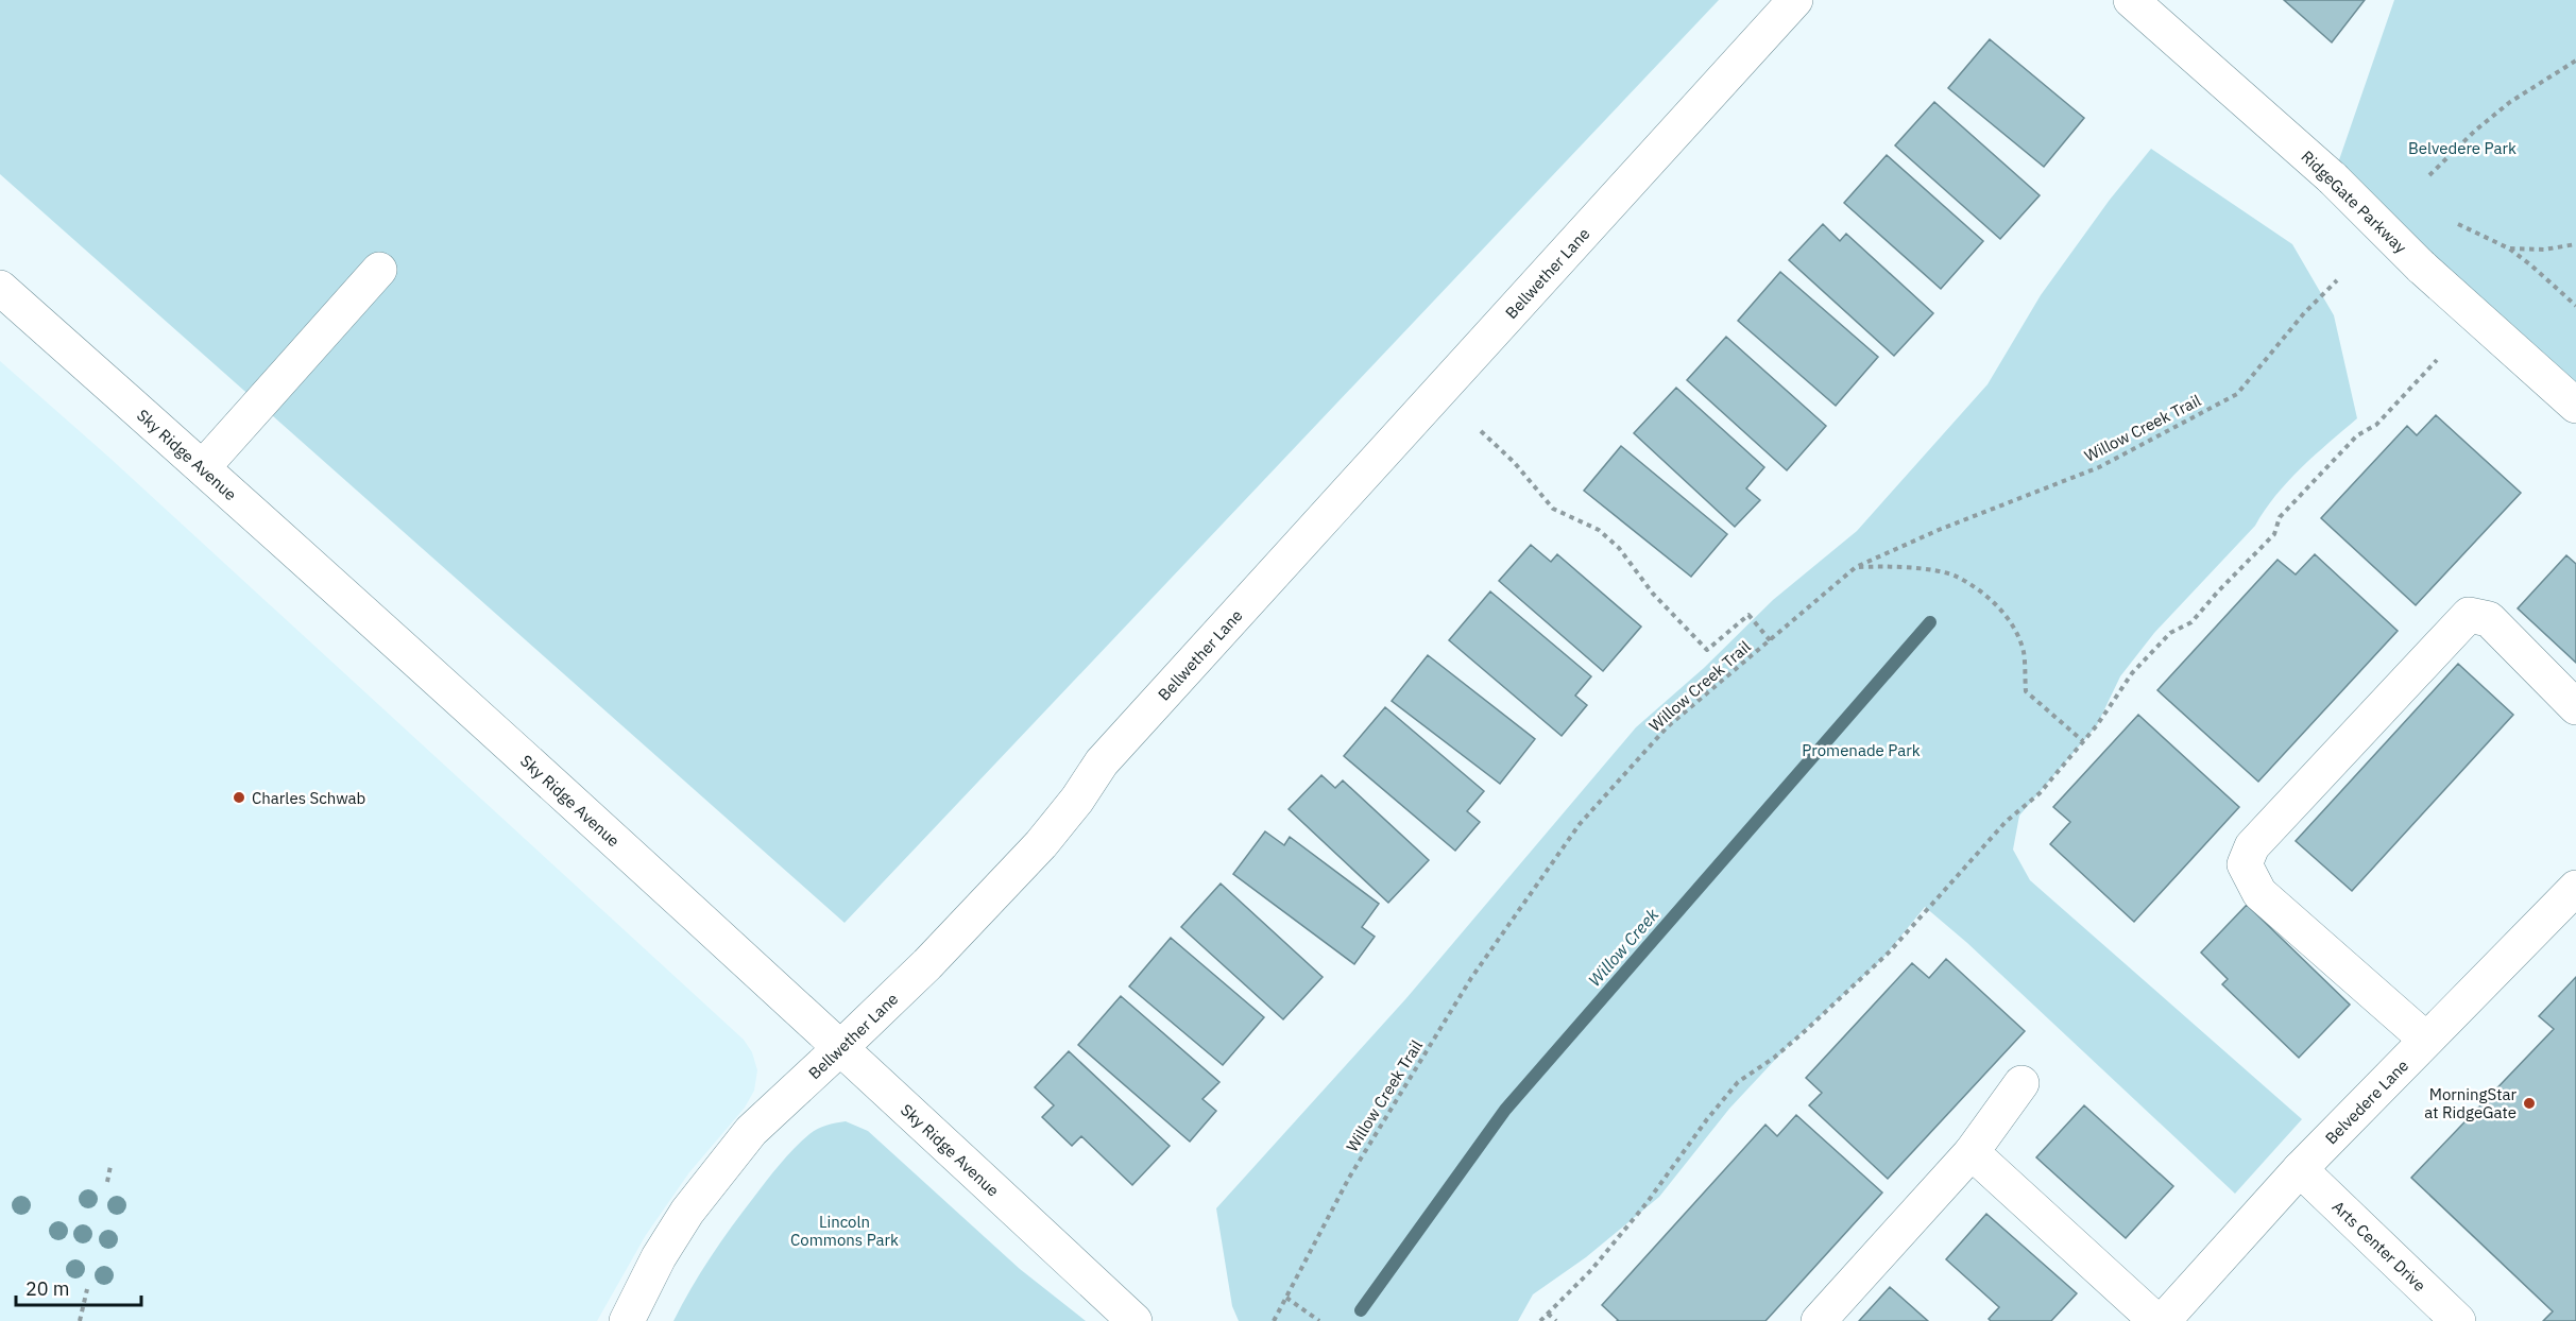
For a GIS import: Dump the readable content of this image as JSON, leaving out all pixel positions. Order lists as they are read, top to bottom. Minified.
{"streets":{"street":["RidgeGate Parkway","Bellwether Lane","Sky Ridge Avenue","Belvedere Lane","Arts Center Drive"],"path":["Willow Creek Trail"]},"crossings":[["Bellwether Lane","Sky Ridge Avenue"],["Belvedere Lane","Arts Center Drive"]],"water":["Willow Creek"],"parks":["Belvedere Park","Promenade Park","Lincoln Commons Park"],"places":["Charles Schwab","MorningStar at RidgeGate"],"scale_bar":"20 m"}
